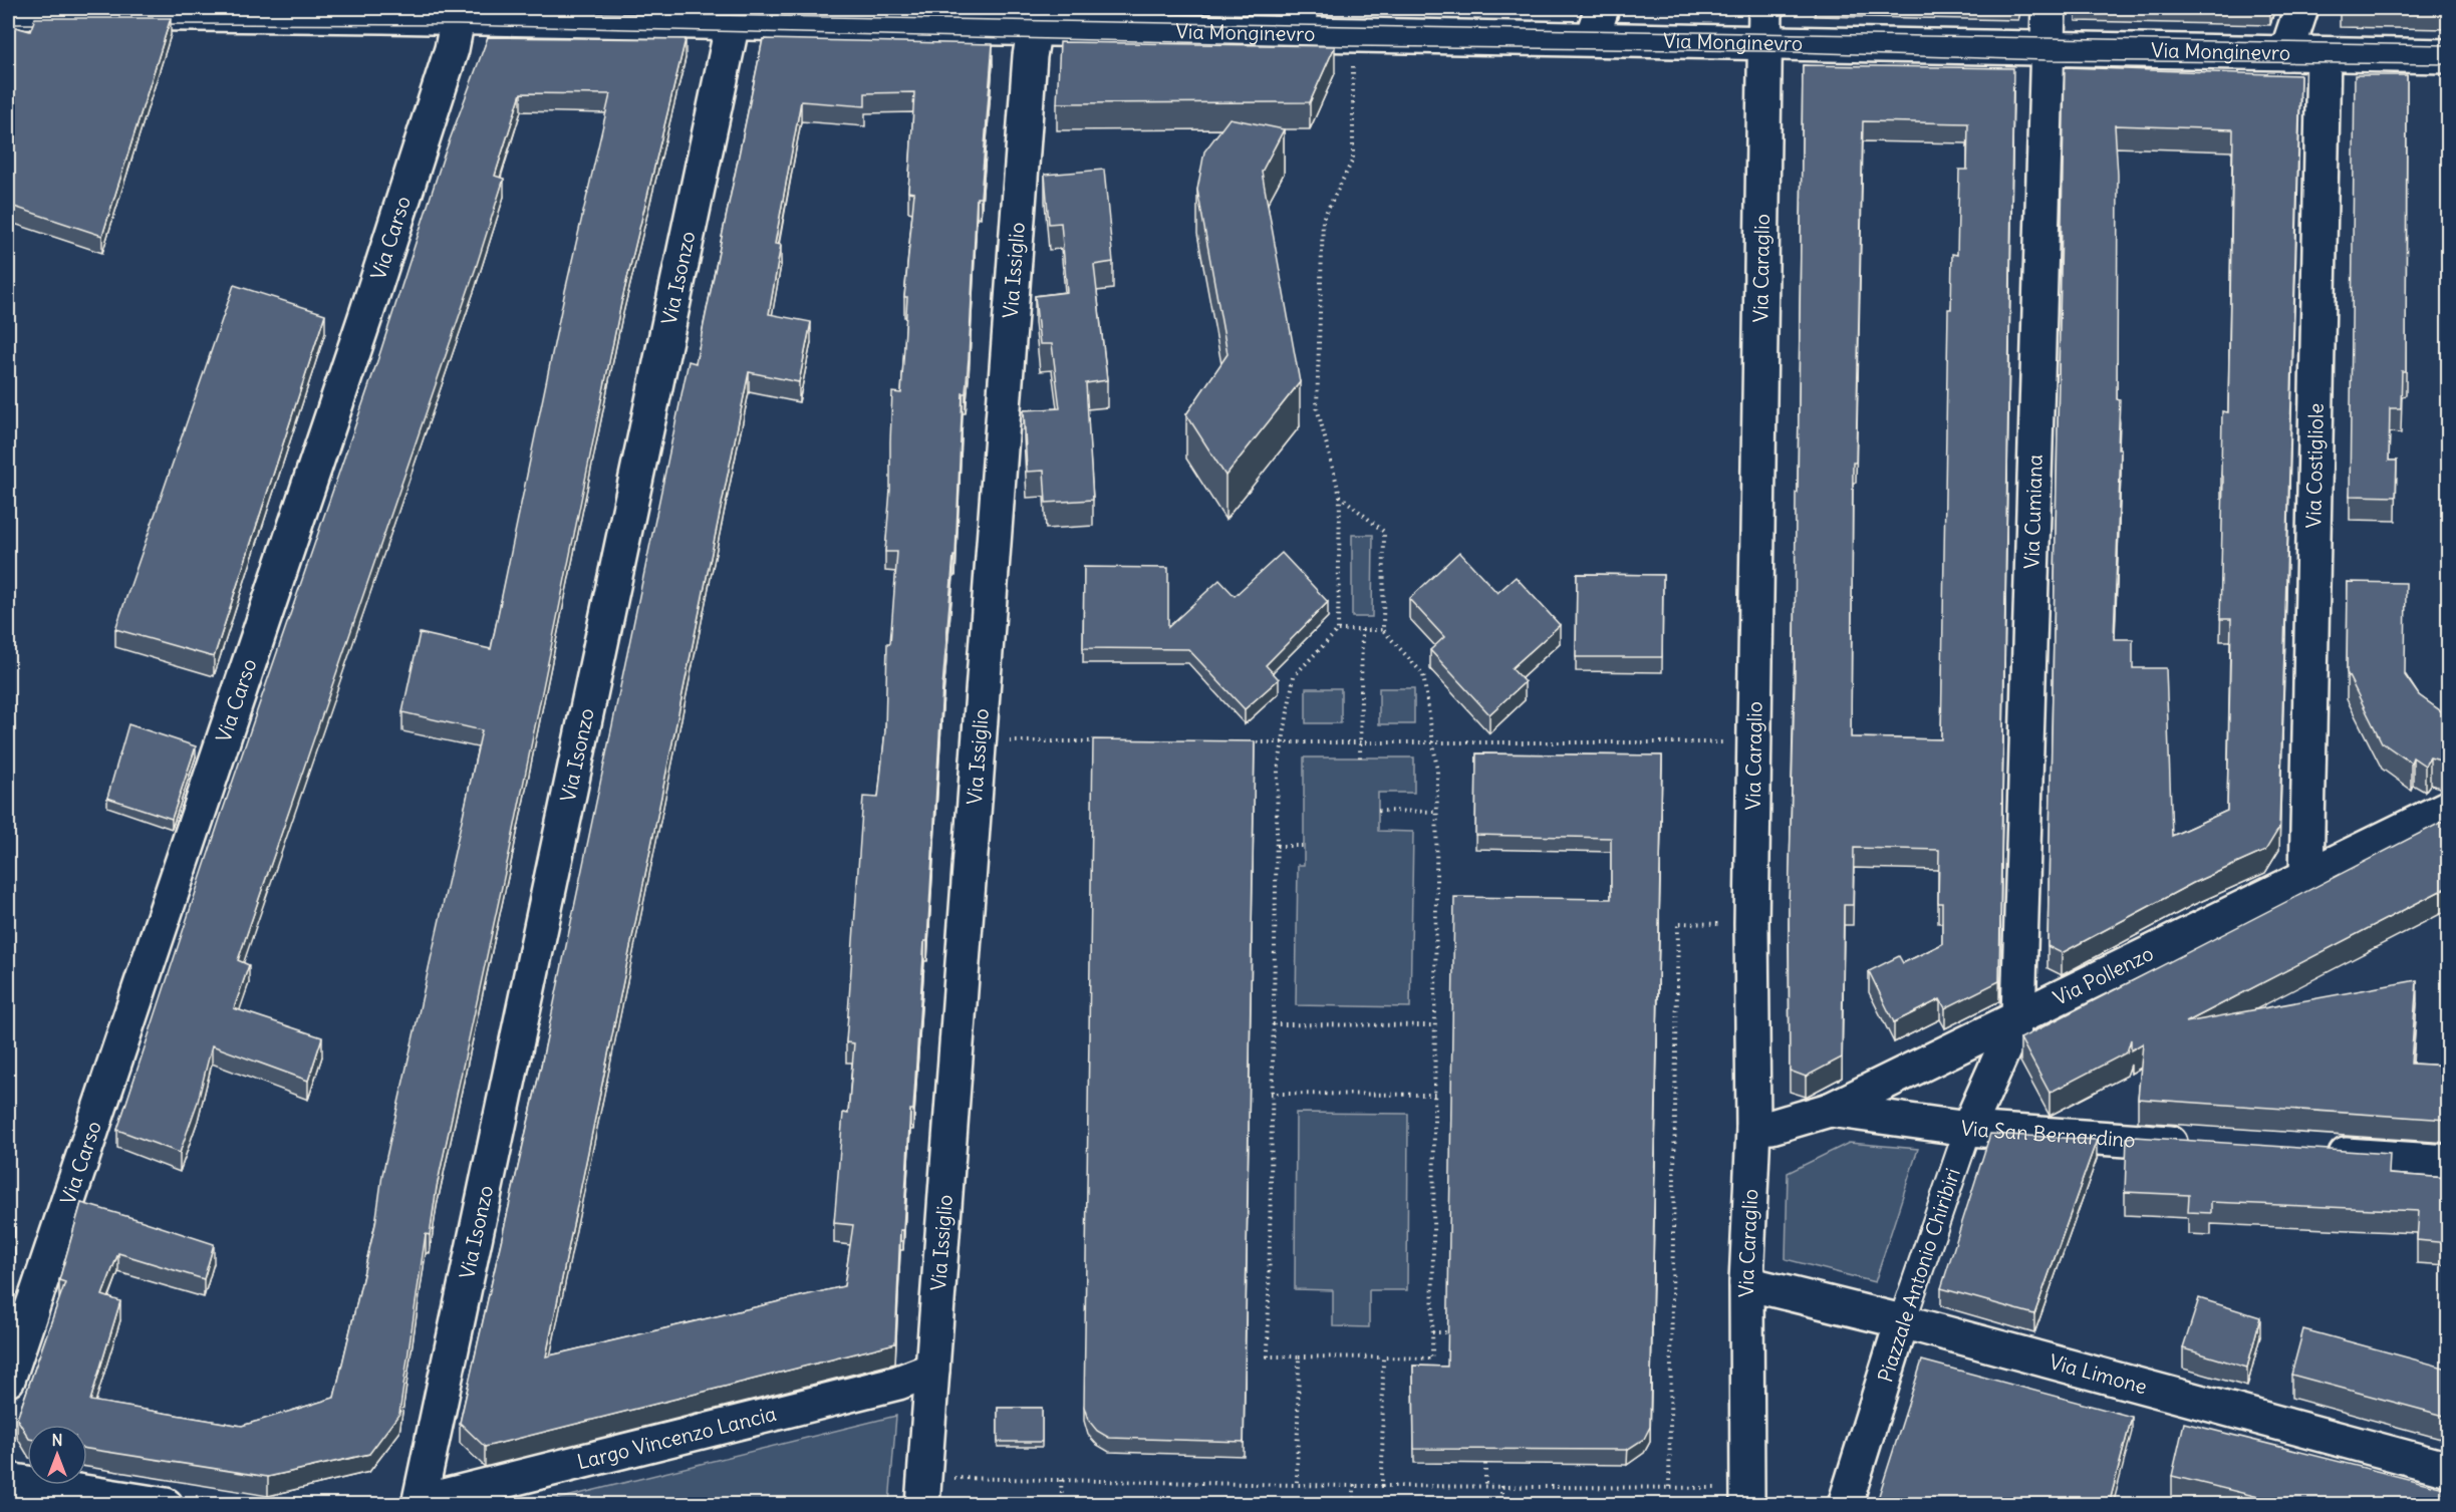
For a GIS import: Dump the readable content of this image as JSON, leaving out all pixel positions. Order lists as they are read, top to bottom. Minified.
{"streets":{"street":["Via Monginevro","Via Carso","Via Issiglio","Via Caraglio","Via Isonzo","Via Costigliole","Via Cumiana","Via Pollenzo","Via San Bernardino","Piazzale Antonio Chiribiri","Via Limone","Largo Vincenzo Lancia"]},"crossings":[["Via Monginevro","Via Carso"],["Via Monginevro","Via Issiglio"],["Via Monginevro","Via Caraglio"],["Via Monginevro","Via Isonzo"],["Via Monginevro","Via Costigliole"],["Via Monginevro","Via Cumiana"],["Via Issiglio","Largo Vincenzo Lancia"],["Via Caraglio","Via Pollenzo"],["Via Caraglio","Via Limone"],["Via Isonzo","Largo Vincenzo Lancia"],["Via Costigliole","Via Pollenzo"],["Via Cumiana","Via Pollenzo"],["Via Cumiana","Piazzale Antonio Chiribiri"],["Via Pollenzo","Via San Bernardino"],["Via Pollenzo","Piazzale Antonio Chiribiri"],["Via San Bernardino","Piazzale Antonio Chiribiri"],["Piazzale Antonio Chiribiri","Via Limone"]],"north":"top"}
